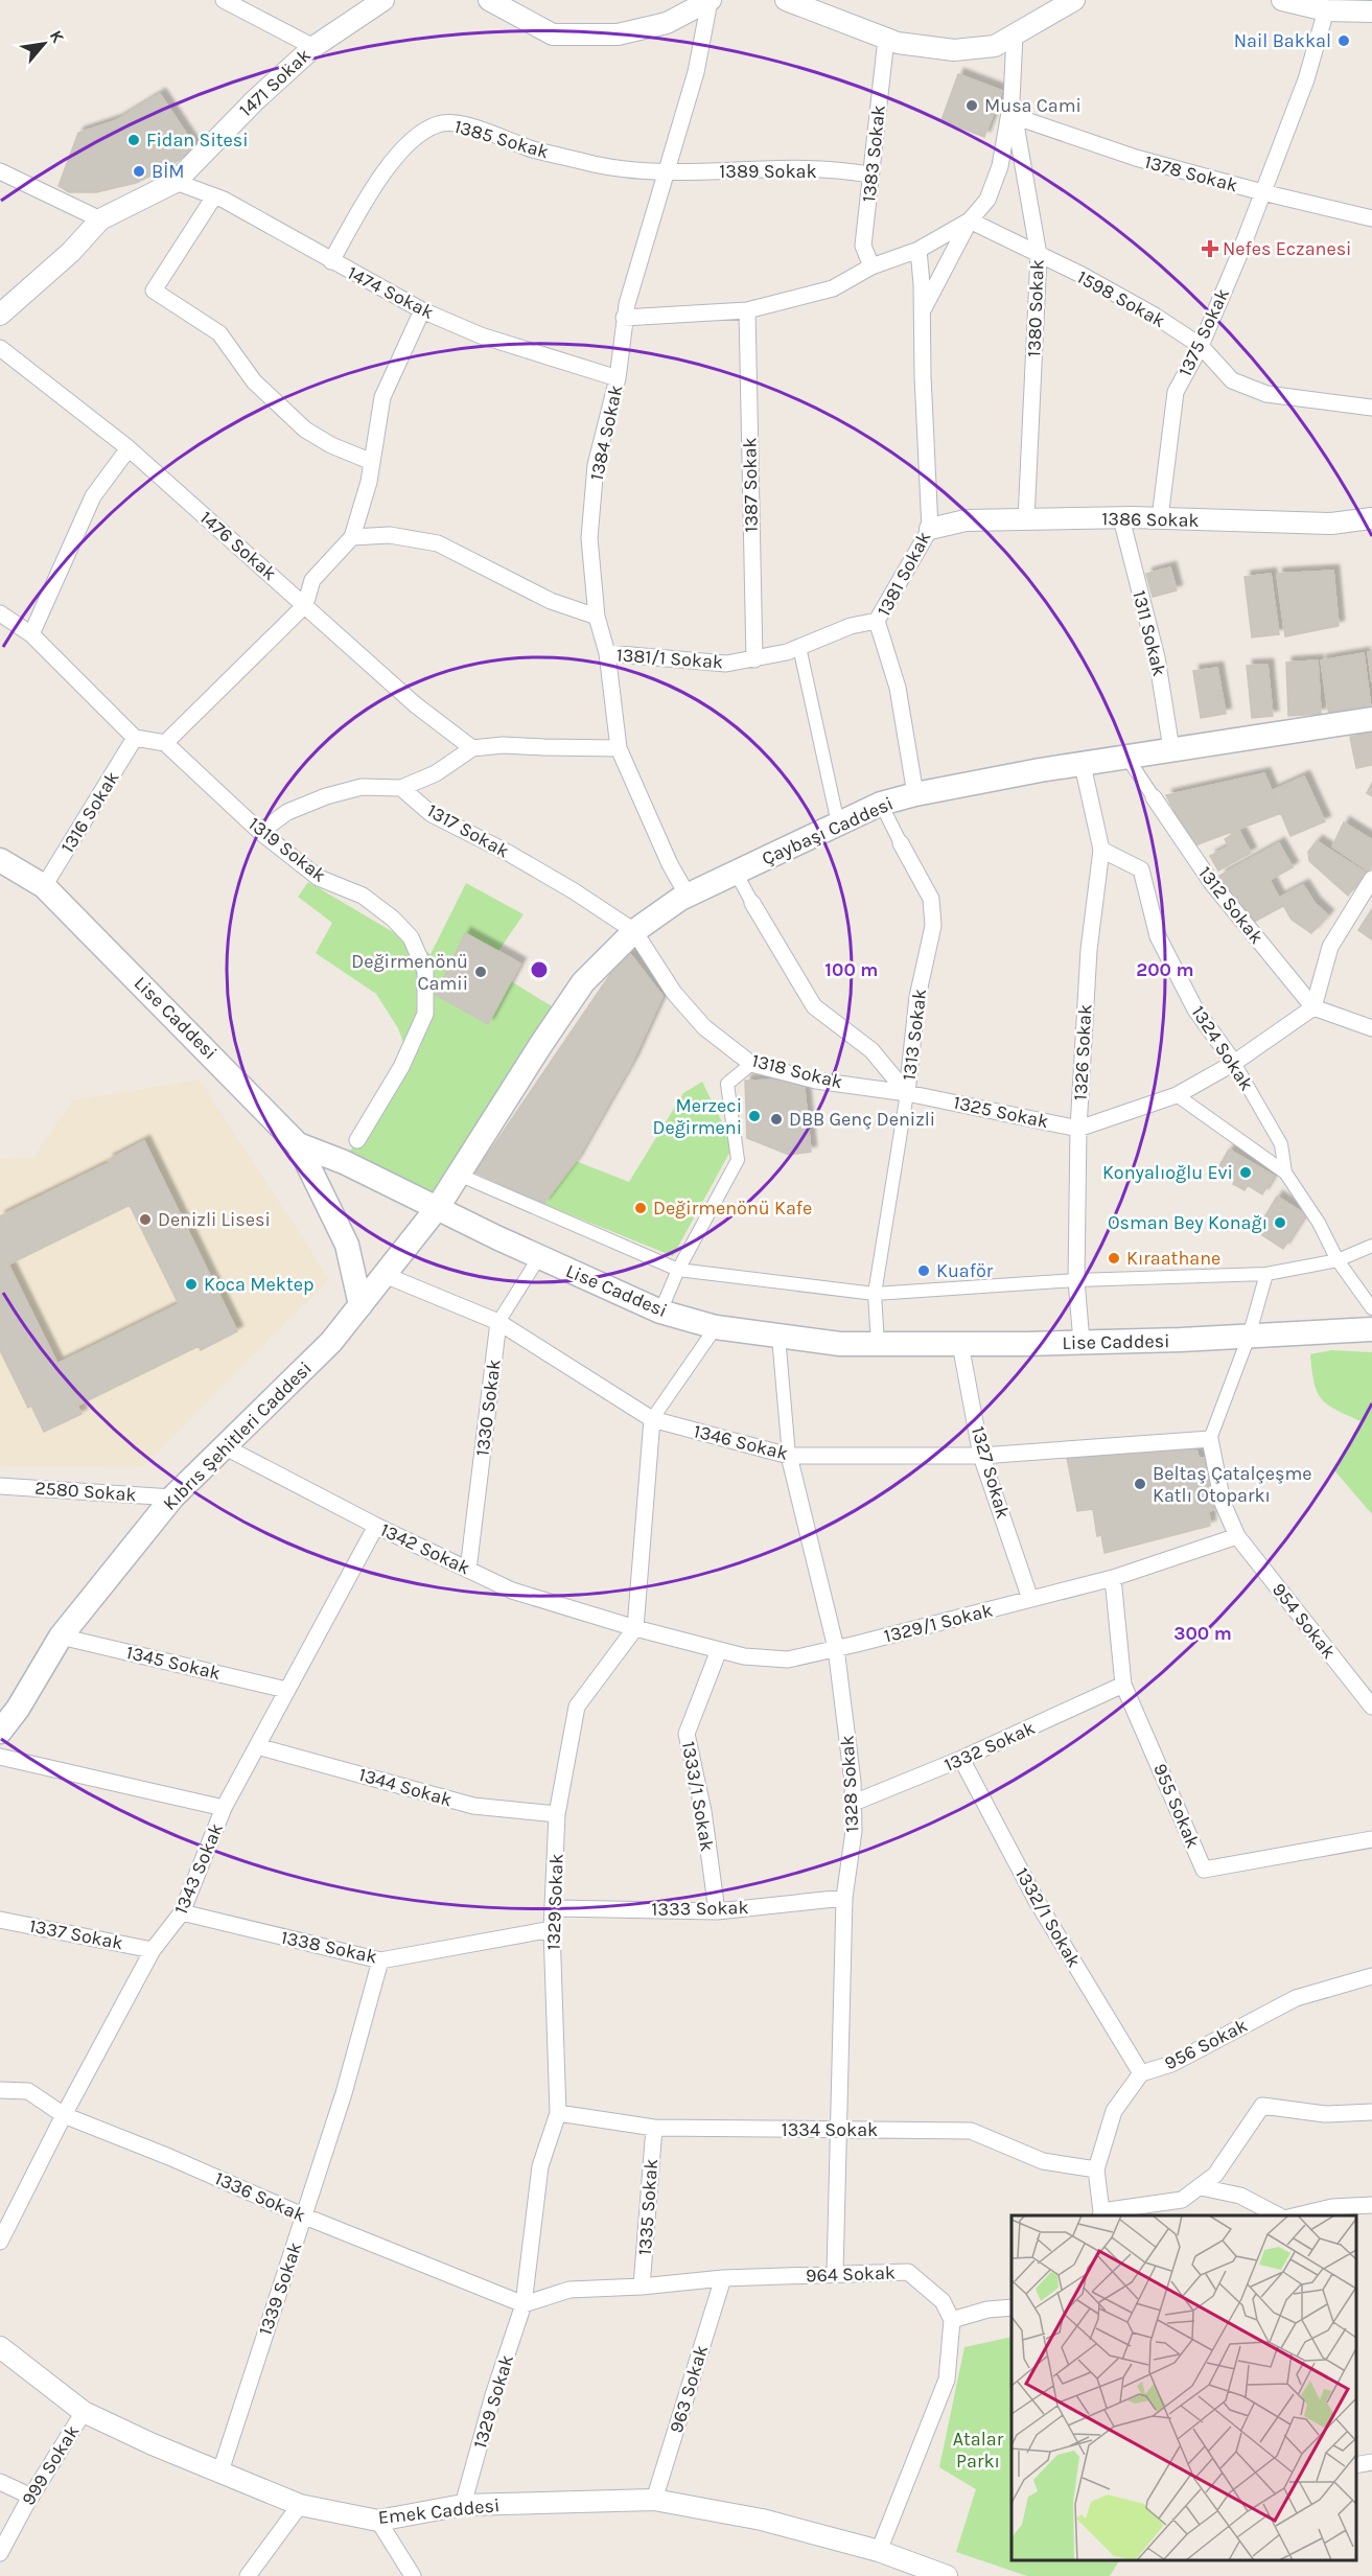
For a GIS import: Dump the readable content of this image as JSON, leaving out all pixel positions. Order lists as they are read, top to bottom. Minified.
{"streets":{"main road":["Çaybaşı Caddesi","Lise Caddesi","Kıbrıs Şehitleri Caddesi"],"street":["1471 Sokak","1385 Sokak","1383 Sokak","1389 Sokak","1378 Sokak","1474 Sokak","1598 Sokak","1380 Sokak","1375 Sokak","1384 Sokak","1387 Sokak","1386 Sokak","1476 Sokak","1381 Sokak","1311 Sokak","1381/1 Sokak","1316 Sokak","1317 Sokak","1319 Sokak","1312 Sokak","1313 Sokak","1324 Sokak","1326 Sokak","1318 Sokak","1325 Sokak","1330 Sokak","1346 Sokak","1327 Sokak","2580 Sokak","1342 Sokak","954 Sokak","1329/1 Sokak","1345 Sokak","1332 Sokak","1328 Sokak","1344 Sokak","1333/1 Sokak","955 Sokak","1343 Sokak","1329 Sokak","1333 Sokak","1332/1 Sokak","1337 Sokak","1338 Sokak","956 Sokak","1334 Sokak","1336 Sokak","1335 Sokak","964 Sokak","1339 Sokak","963 Sokak","999 Sokak","Emek Caddesi"]},"crossings":[["1471 Sokak","1474 Sokak"],["1385 Sokak","1389 Sokak"],["1385 Sokak","1474 Sokak"],["1385 Sokak","1384 Sokak"],["1383 Sokak","1389 Sokak"],["1389 Sokak","1384 Sokak"],["1378 Sokak","1380 Sokak"],["1378 Sokak","1375 Sokak"],["1474 Sokak","1384 Sokak"],["1598 Sokak","1380 Sokak"],["1598 Sokak","1375 Sokak"],["1380 Sokak","1386 Sokak"],["1375 Sokak","1386 Sokak"],["1384 Sokak","1381/1 Sokak"],["1384 Sokak","Çaybaşı Caddesi"],["1387 Sokak","1381/1 Sokak"],["1386 Sokak","1381 Sokak"],["1386 Sokak","1311 Sokak"],["1381 Sokak","1381/1 Sokak"],["1381 Sokak","Çaybaşı Caddesi"],["1311 Sokak","Çaybaşı Caddesi"],["1316 Sokak","Lise Caddesi"],["1317 Sokak","Çaybaşı Caddesi"],["1317 Sokak","1318 Sokak"],["Çaybaşı Caddesi","Lise Caddesi"],["Çaybaşı Caddesi","1326 Sokak"],["Çaybaşı Caddesi","1318 Sokak"],["Çaybaşı Caddesi","Kıbrıs Şehitleri Caddesi"],["Lise Caddesi","1313 Sokak"],["Lise Caddesi","1326 Sokak"],["Lise Caddesi","1330 Sokak"],["Lise Caddesi","Kıbrıs Şehitleri Caddesi"],["Lise Caddesi","1327 Sokak"],["Lise Caddesi","1328 Sokak"],["1313 Sokak","1318 Sokak"],["1313 Sokak","1325 Sokak"],["1324 Sokak","1326 Sokak"],["1326 Sokak","1325 Sokak"],["1318 Sokak","1325 Sokak"],["1330 Sokak","1346 Sokak"],["1330 Sokak","1342 Sokak"],["Kıbrıs Şehitleri Caddesi","1346 Sokak"],["Kıbrıs Şehitleri Caddesi","2580 Sokak"],["Kıbrıs Şehitleri Caddesi","1342 Sokak"],["Kıbrıs Şehitleri Caddesi","1345 Sokak"],["1346 Sokak","1327 Sokak"],["1346 Sokak","954 Sokak"],["1346 Sokak","1328 Sokak"],["1327 Sokak","1329/1 Sokak"],["1342 Sokak","1329/1 Sokak"],["1342 Sokak","1343 Sokak"],["1342 Sokak","1329 Sokak"],["954 Sokak","1329/1 Sokak"],["1329/1 Sokak","1328 Sokak"],["1329/1 Sokak","1333/1 Sokak"],["1329/1 Sokak","955 Sokak"],["1329/1 Sokak","1329 Sokak"],["1345 Sokak","1343 Sokak"],["1332 Sokak","1328 Sokak"],["1332 Sokak","955 Sokak"],["1332 Sokak","1332/1 Sokak"],["1328 Sokak","1333 Sokak"],["1328 Sokak","1334 Sokak"],["1328 Sokak","964 Sokak"],["1344 Sokak","1343 Sokak"],["1344 Sokak","1329 Sokak"],["1333/1 Sokak","1333 Sokak"],["1343 Sokak","1337 Sokak"],["1343 Sokak","1338 Sokak"],["1343 Sokak","1336 Sokak"],["1329 Sokak","1333 Sokak"],["1329 Sokak","1338 Sokak"],["1329 Sokak","1334 Sokak"],["1329 Sokak","1336 Sokak"],["1329 Sokak","964 Sokak"],["1329 Sokak","Emek Caddesi"],["1332/1 Sokak","956 Sokak"],["1338 Sokak","1339 Sokak"],["956 Sokak","1334 Sokak"],["1334 Sokak","1335 Sokak"],["1336 Sokak","964 Sokak"],["1336 Sokak","1339 Sokak"],["1335 Sokak","964 Sokak"],["964 Sokak","963 Sokak"],["1339 Sokak","Emek Caddesi"],["963 Sokak","Emek Caddesi"],["999 Sokak","Emek Caddesi"]],"parks":["Atalar Parkı"],"places":{"other":["Nail Bakkal","Musa Cami","Fidan Sitesi","BİM","Değirmenönü Camii","Merzeci Değirmeni","DBB Genç Denizli","Konyalıoğlu Evi","Değirmenönü Kafe","Denizli Lisesi","Osman Bey Konağı","Kıraathane","Kuaför","Koca Mektep","Beltaş Çatalçeşme Katlı Otoparkı"],"health":["Nefes Eczanesi"]},"north":"top right","rings":["100 m","200 m","300 m"]}
